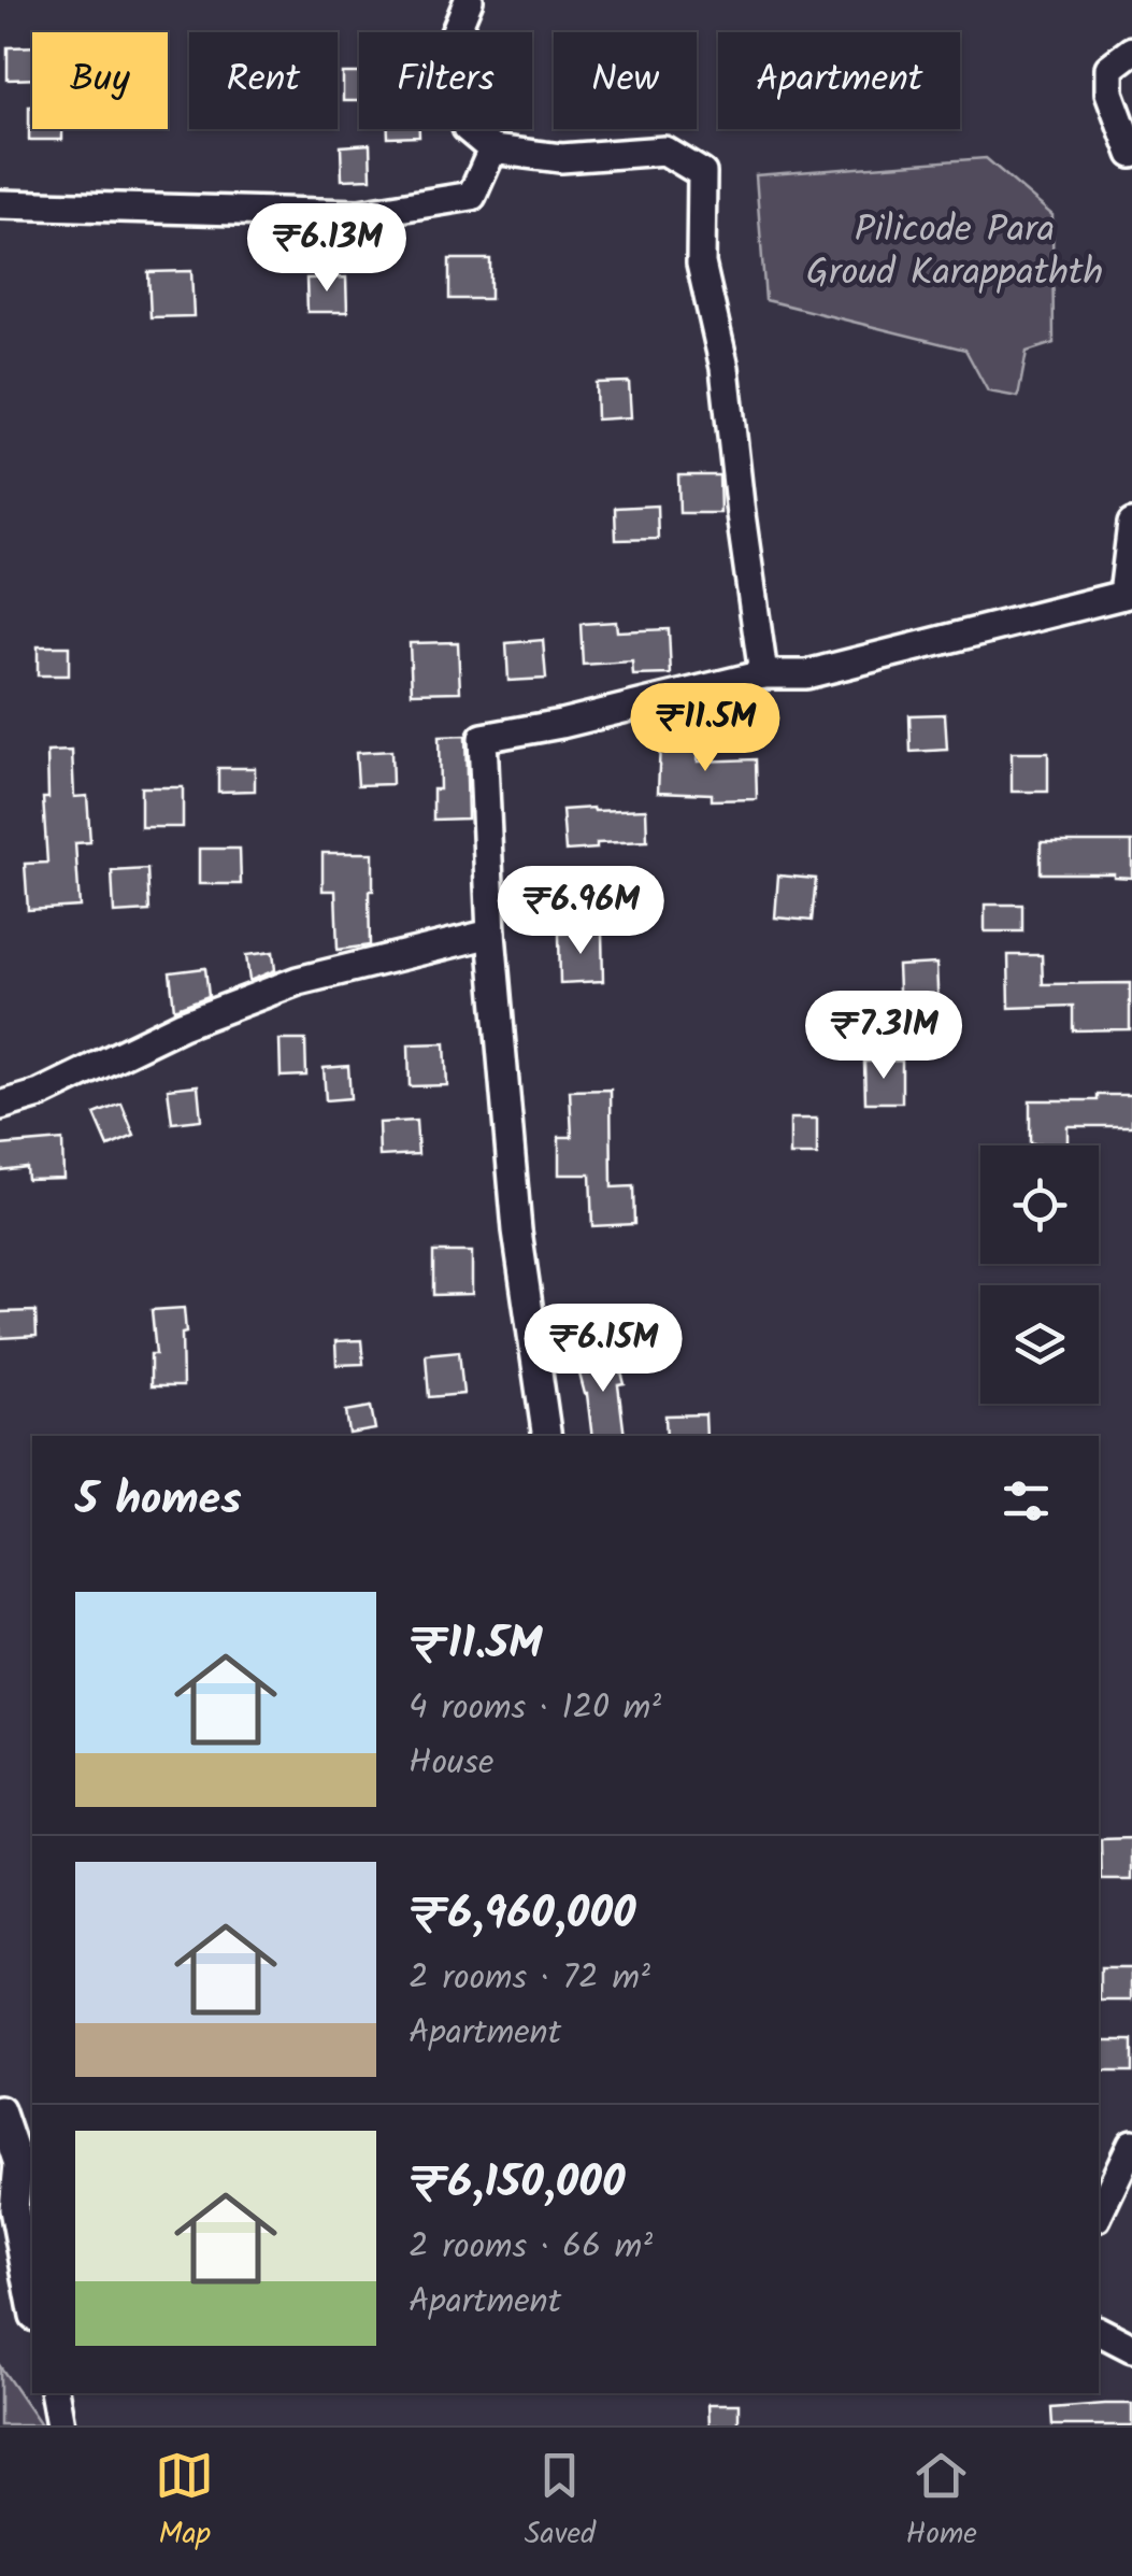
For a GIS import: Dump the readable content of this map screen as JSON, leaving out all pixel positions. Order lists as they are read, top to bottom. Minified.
{"parks":["Pilicode Para Groud Karappathth"],"page":{"chip":["Buy","Rent","Filters","New","Apartment"],"price":["₹6.13M","₹11.5M","₹6.96M","₹7.31M","₹6.15M"],"heading":"5 homes","list":[{"name":"₹11.5M","note":"4 rooms · 120 m² · House"},{"name":"₹6,960,000","note":"2 rooms · 72 m² · Apartment"},{"name":"₹6,150,000","note":"2 rooms · 66 m² · Apartment"}],"tabs":["Map","Saved","Home"]}}
